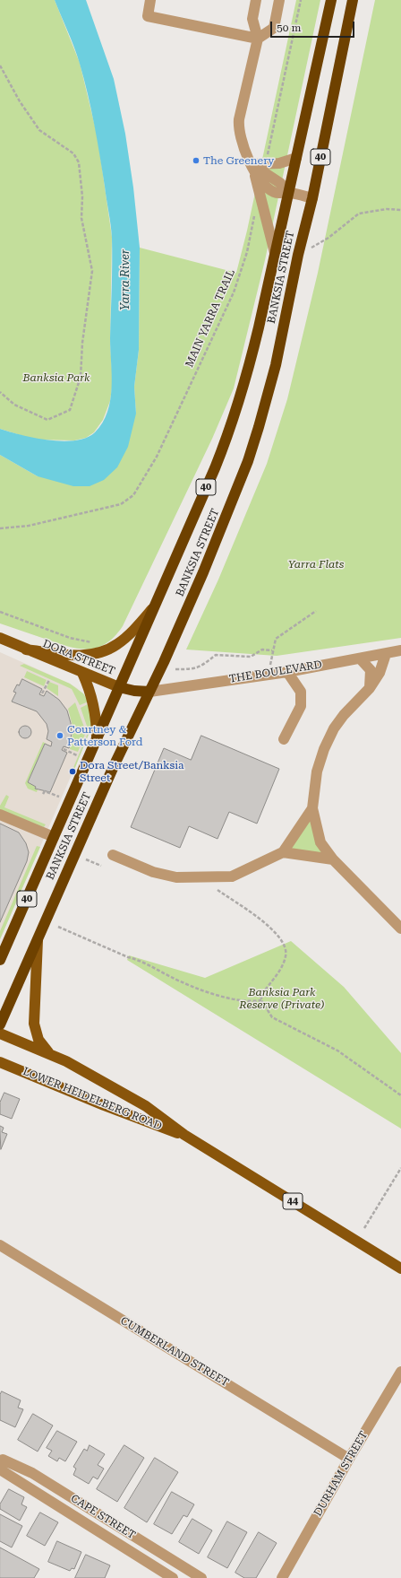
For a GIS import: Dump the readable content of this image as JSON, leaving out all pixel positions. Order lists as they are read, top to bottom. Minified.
{"streets":{"highway":["40","BANKSIA STREET","DORA STREET"],"main road":["LOWER HEIDELBERG ROAD","44"],"street":["THE BOULEVARD","CUMBERLAND STREET","DURHAM STREET","CAPE STREET"],"path":["MAIN YARRA TRAIL"]},"crossings":[["BANKSIA STREET","DORA STREET"],["BANKSIA STREET","THE BOULEVARD"],["DORA STREET","THE BOULEVARD"],["CUMBERLAND STREET","DURHAM STREET"]],"water":["Yarra River"],"parks":["Banksia Park","Yarra Flats","Banksia Park Reserve (Private)"],"places":["The Greenery","Courtney & Patterson Ford","Dora Street/Banksia Street"],"scale_bar":"50 m"}
